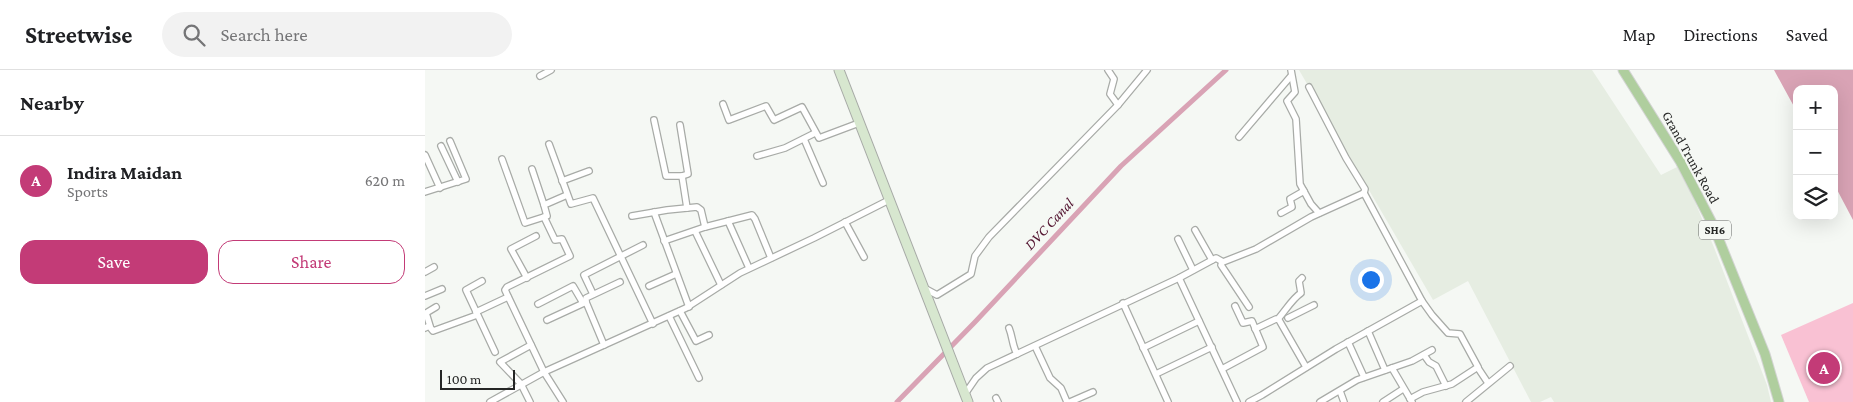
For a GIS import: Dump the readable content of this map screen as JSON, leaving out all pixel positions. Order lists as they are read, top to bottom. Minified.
{"streets":{"main road":["Grand Trunk Road","SH6"]},"water":["DVC Canal"],"scale_bar":"100 m","page":{"header":"Streetwise","search":"Search here","nav":["Map","Directions","Saved"],"heading":"Nearby","map_buttons":["+","−"],"list":[{"mark":"A","name":"Indira Maidan","note":"Sports","value":"620 m"}],"buttons":["Save","Share"],"pins":"A","scale":"100 m"}}
